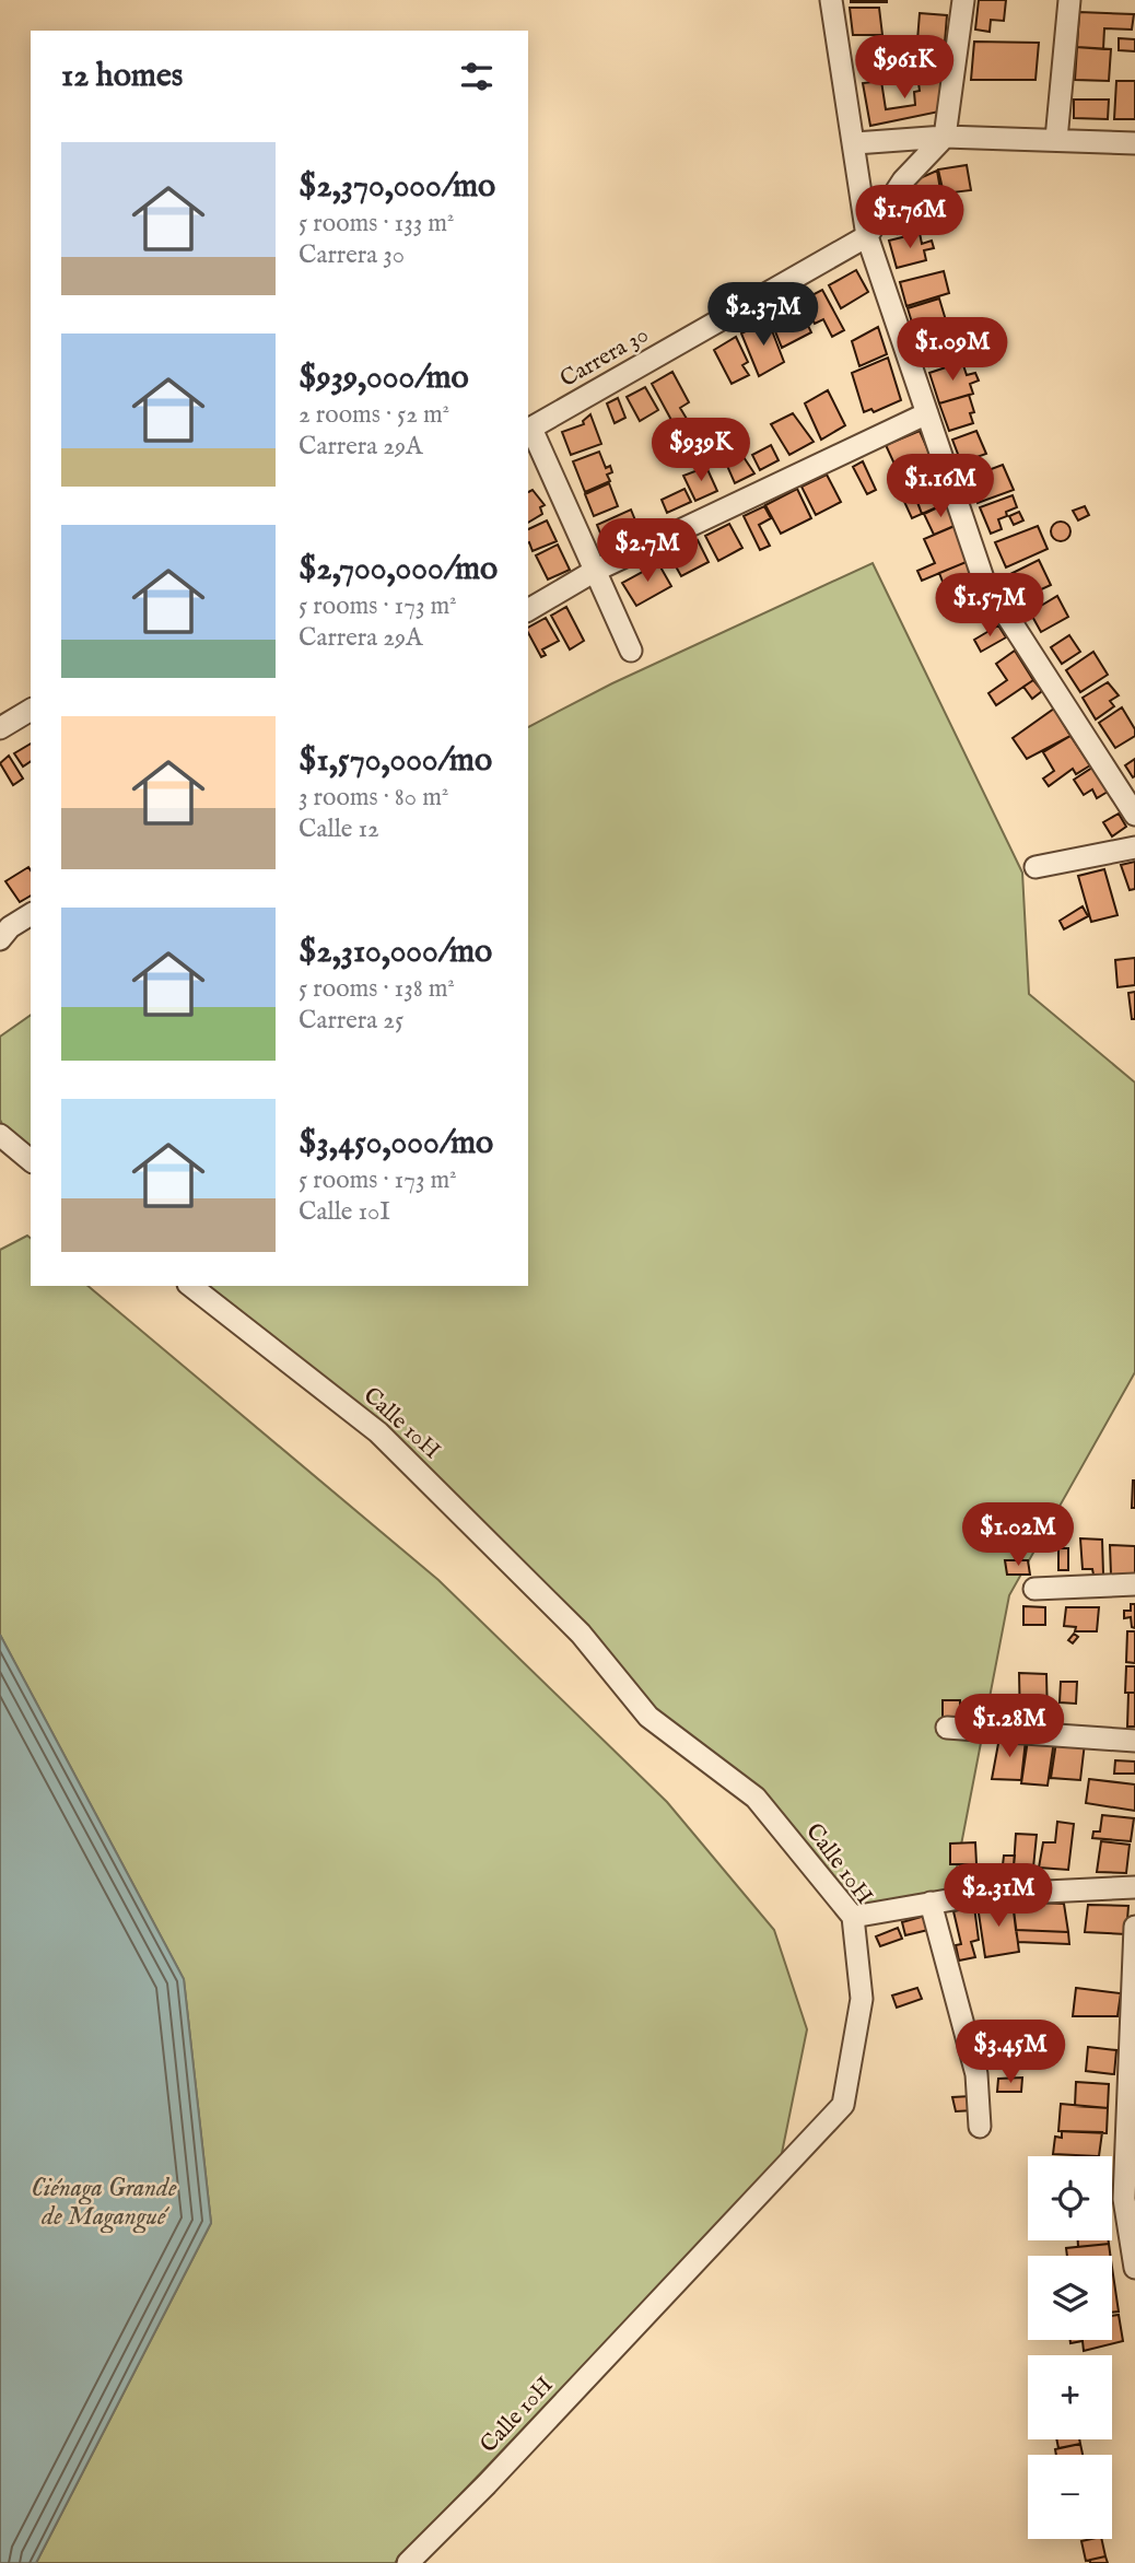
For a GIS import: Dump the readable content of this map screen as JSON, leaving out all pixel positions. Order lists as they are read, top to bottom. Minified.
{"streets":{"street":["Carrera 30","Calle 10H"]},"water":["Ciénaga Grande de Magangué"],"page":{"heading":"12 homes","price":["$961K","$1.76M","$2.37M","$1.09M","$939K","$1.16M","$2.7M","$1.57M","$1.02M","$1.28M","$2.31M","$3.45M"],"list":[{"name":"$2,370,000/mo","note":"5 rooms · 133 m² · Carrera 30"},{"name":"$939,000/mo","note":"2 rooms · 52 m² · Carrera 29A"},{"name":"$2,700,000/mo","note":"5 rooms · 173 m² · Carrera 29A"},{"name":"$1,570,000/mo","note":"3 rooms · 80 m² · Calle 12"},{"name":"$2,310,000/mo","note":"5 rooms · 138 m² · Carrera 25"},{"name":"$3,450,000/mo","note":"5 rooms · 173 m² · Calle 10I"}],"map_buttons":["+","−"]}}
